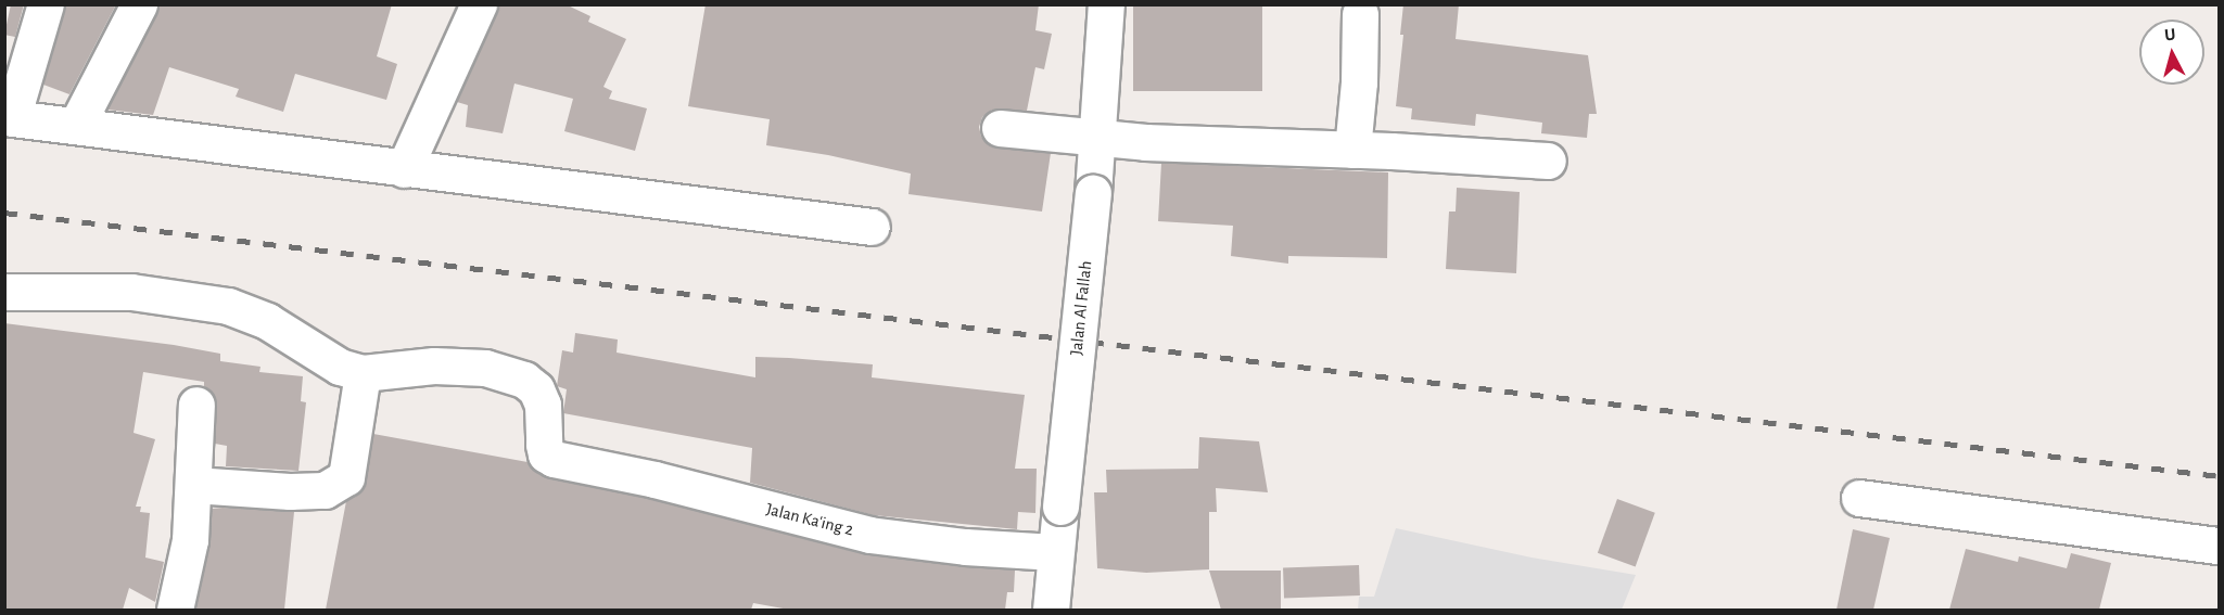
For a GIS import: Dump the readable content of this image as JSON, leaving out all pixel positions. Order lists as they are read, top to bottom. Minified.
{"streets":{"street":["Jalan Al Fallah","Jalan Ka'ing 2"]},"crossings":[["Jalan Al Fallah","Jalan Ka'ing 2"]],"north":"top"}
